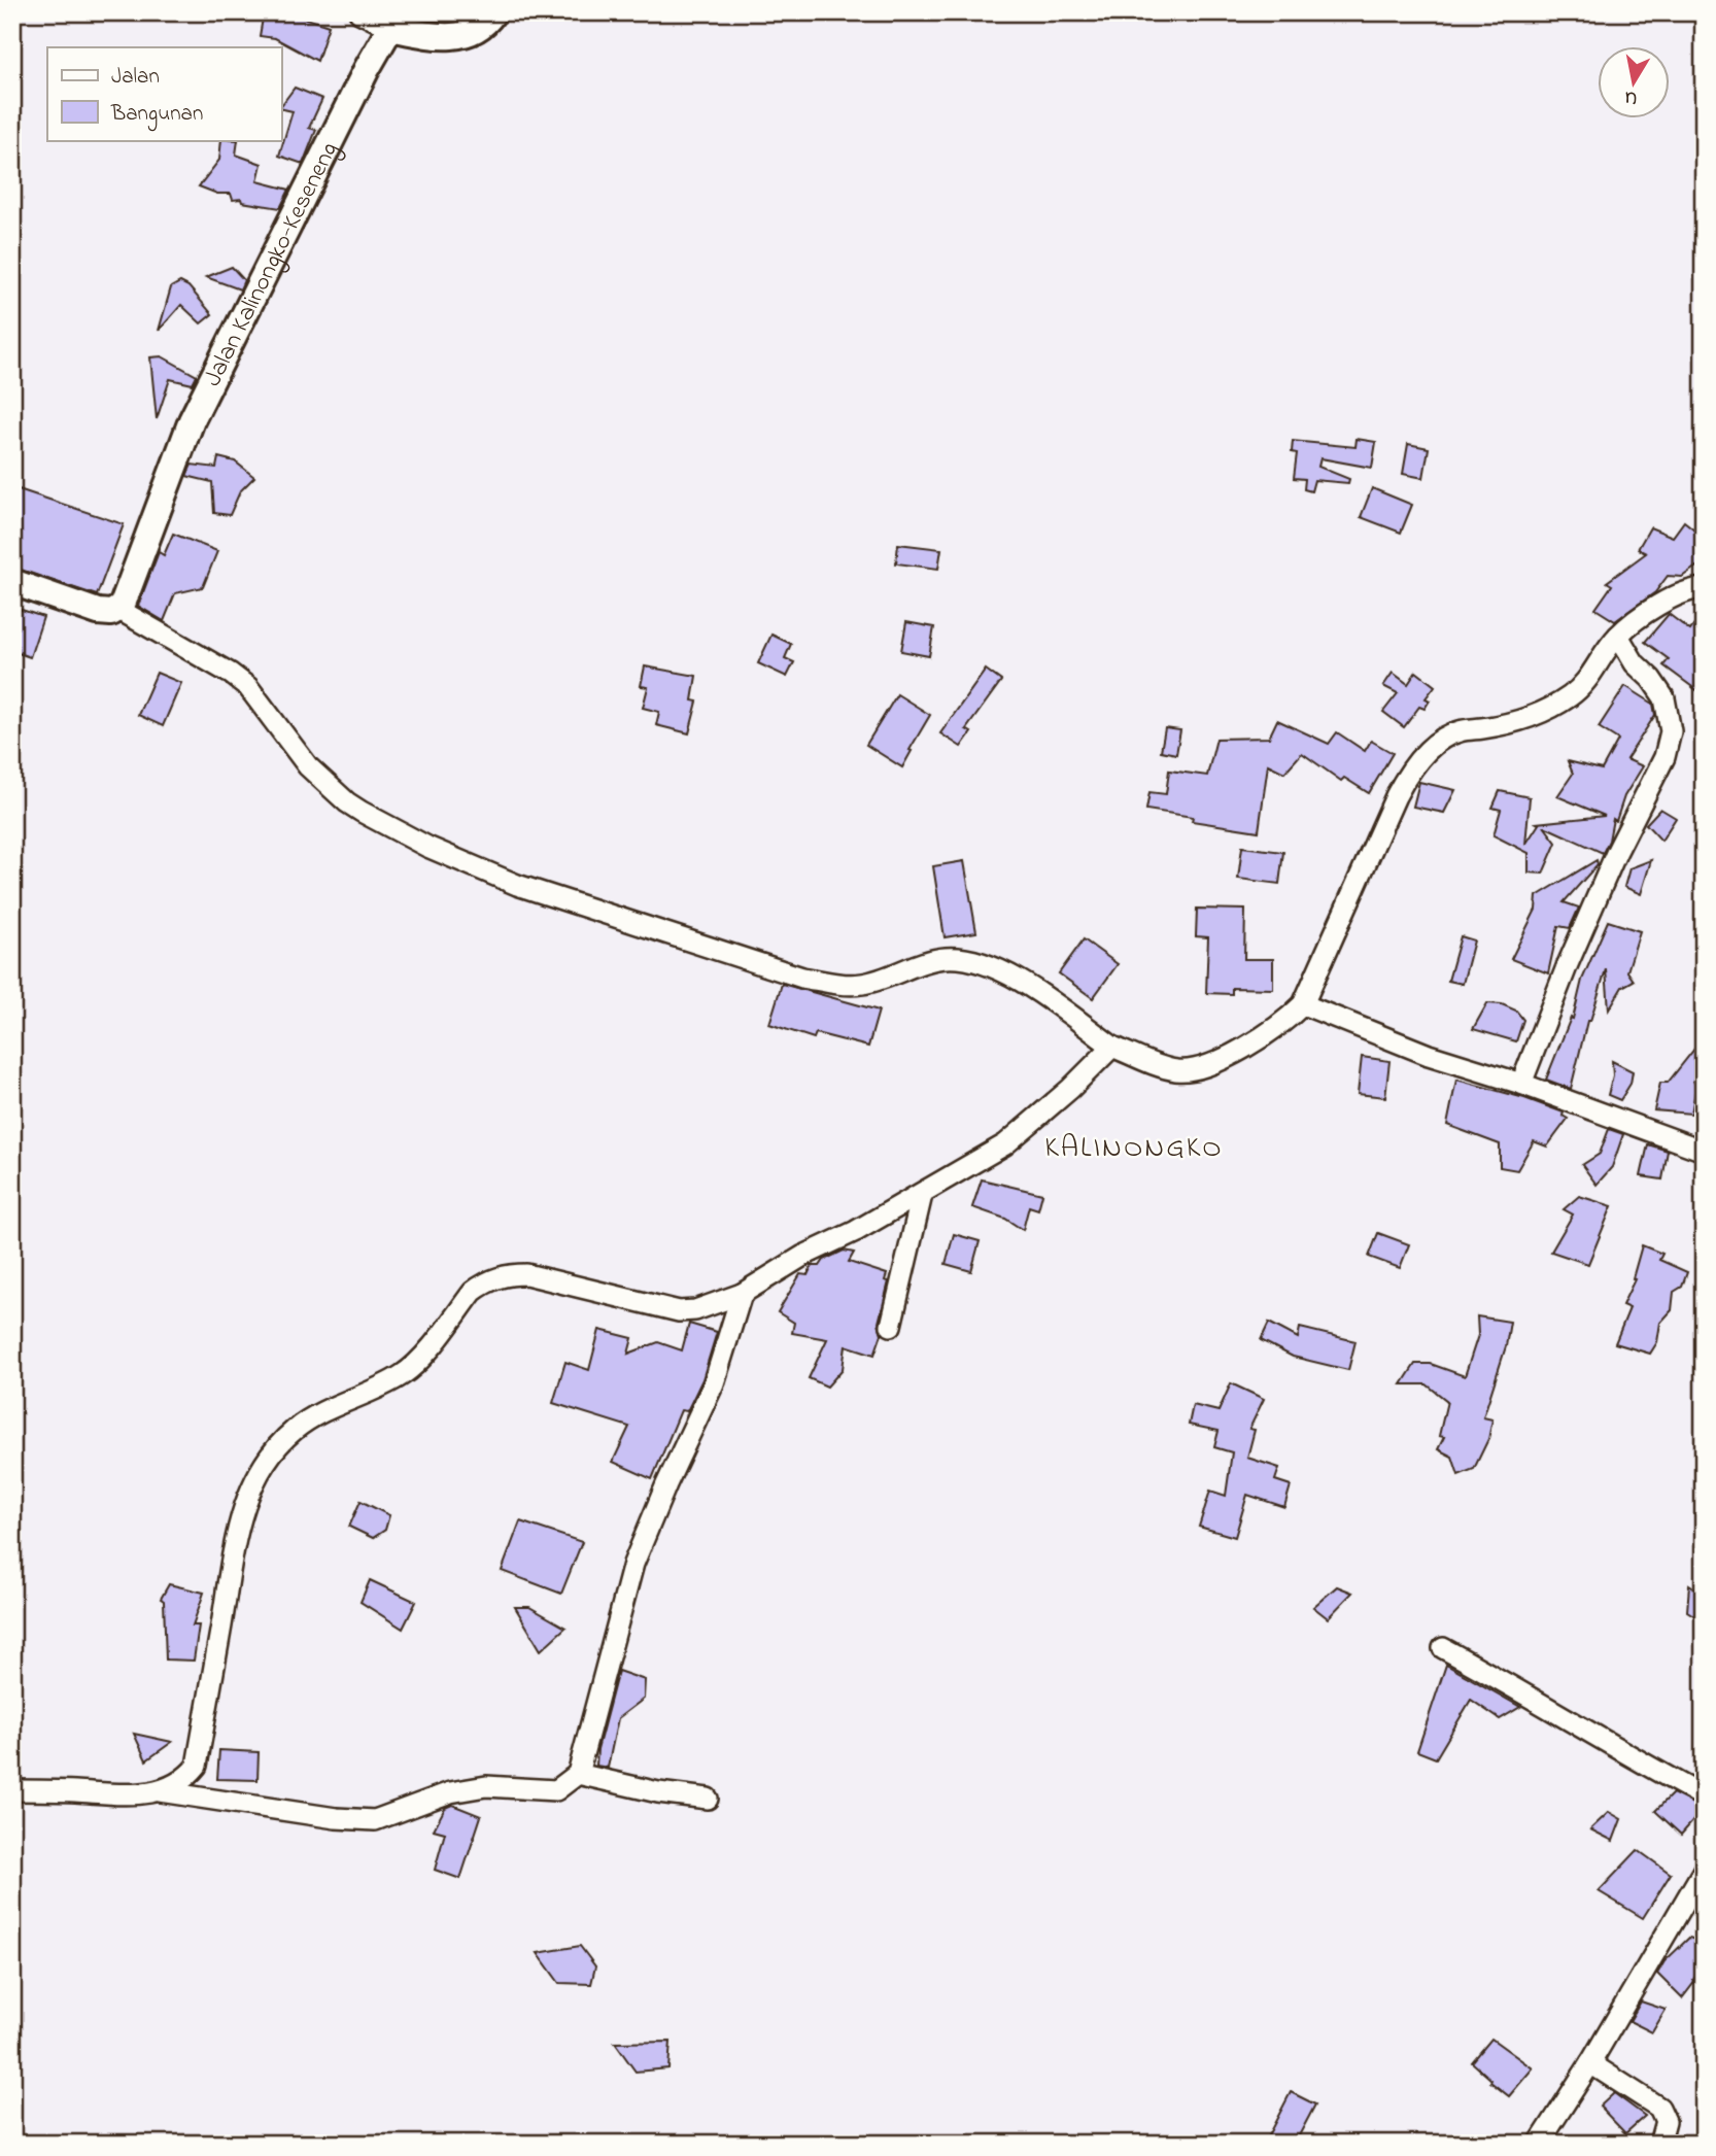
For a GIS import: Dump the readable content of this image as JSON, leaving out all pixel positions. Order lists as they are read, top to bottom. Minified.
{"streets":{"street":["Jalan Kalinongko-Keseneng"]},"districts":["KALINONGKO"],"legend":["Jalan","Bangunan"],"north":"bottom"}
